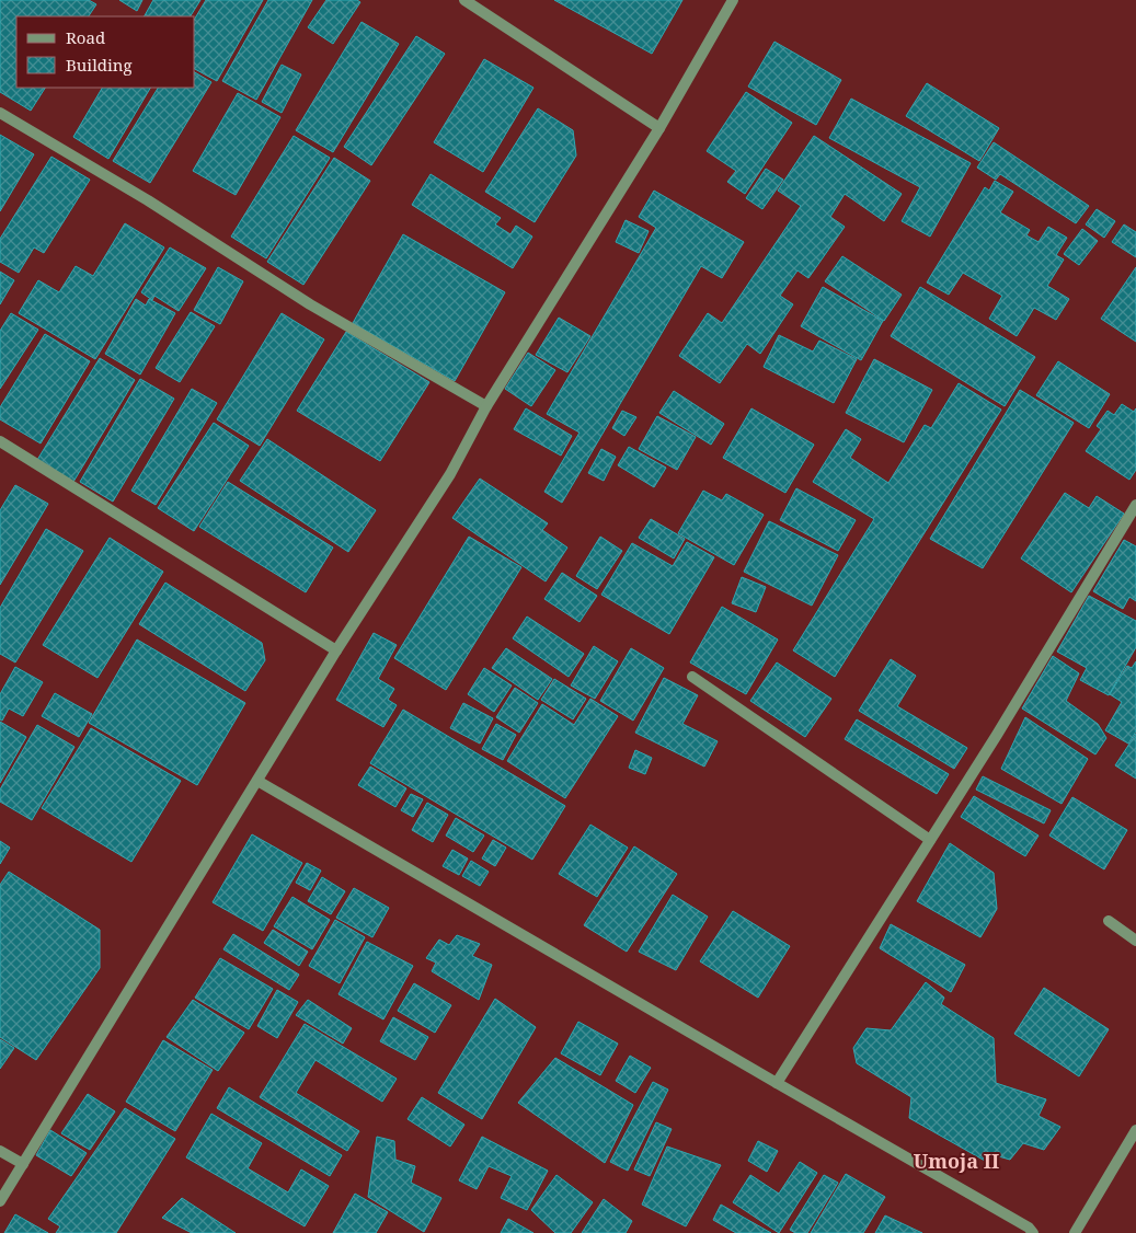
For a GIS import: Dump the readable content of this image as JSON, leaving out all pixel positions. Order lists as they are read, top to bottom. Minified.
{"districts":["Umoja II"],"legend":["Road","Building"]}
